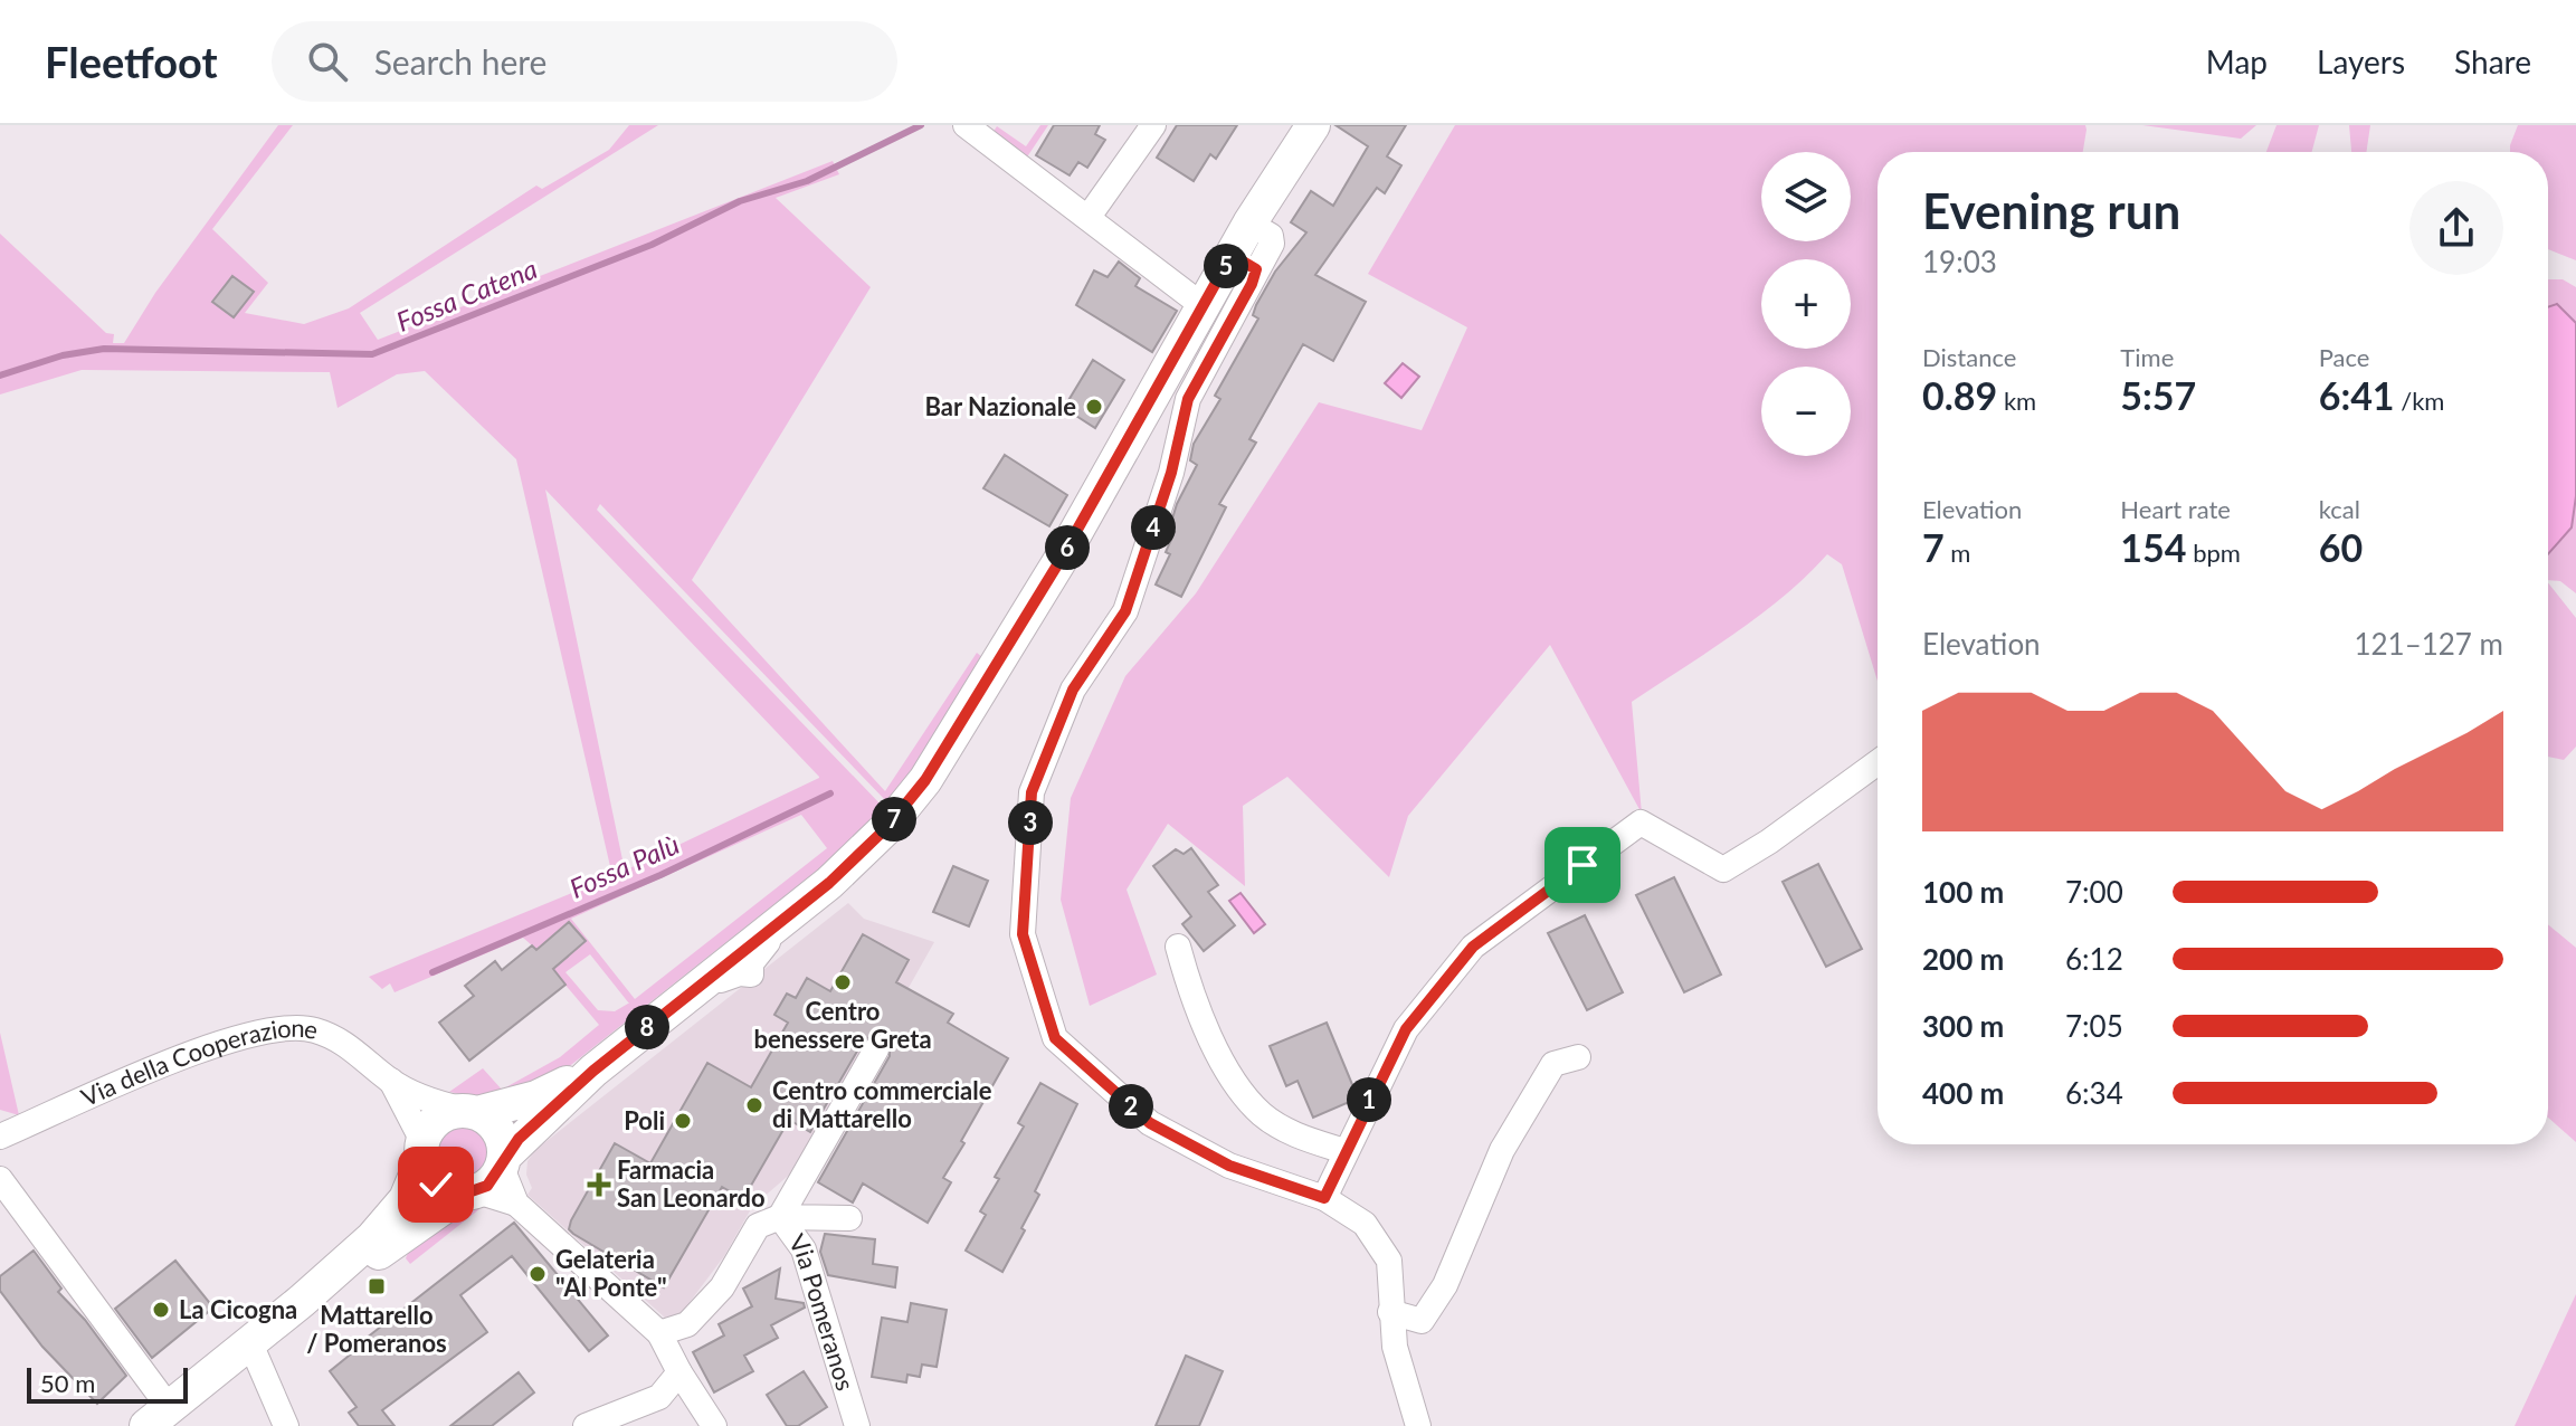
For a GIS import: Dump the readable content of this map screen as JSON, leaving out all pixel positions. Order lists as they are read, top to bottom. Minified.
{"streets":{"street":["Via della Cooperazione","Via Pomeranos"]},"water":["Fossa Catena","Fossa Palù"],"places":{"other":["Bar Nazionale","Centro benessere Greta","Centro commerciale di Mattarello","Poli","Gelateria \"Al Ponte\"","La Cicogna"],"health":["Farmacia San Leonardo"],"transit":["Mattarello / Pomeranos"]},"scale_bar":"50 m","page":{"header":"Fleetfoot","search":"Search here","nav":["Map","Layers","Share"],"map_buttons":["+","−"],"heading":["Evening run","19:03"],"pins":["5","4","6","7","3","8","1","2"],"stats":[["Distance","0.89 km"],["Time","5:57"],["Pace","6:41 /km"],["Elevation","7 m"],["Heart rate","154 bpm"],["kcal","60"]],"chart":["Elevation","121–127 m"],"list":[{"name":"100 m","note":"7:00"},{"name":"200 m","note":"6:12"},{"name":"300 m","note":"7:05"},{"name":"400 m","note":"6:34"}],"scale":"50 m"}}
